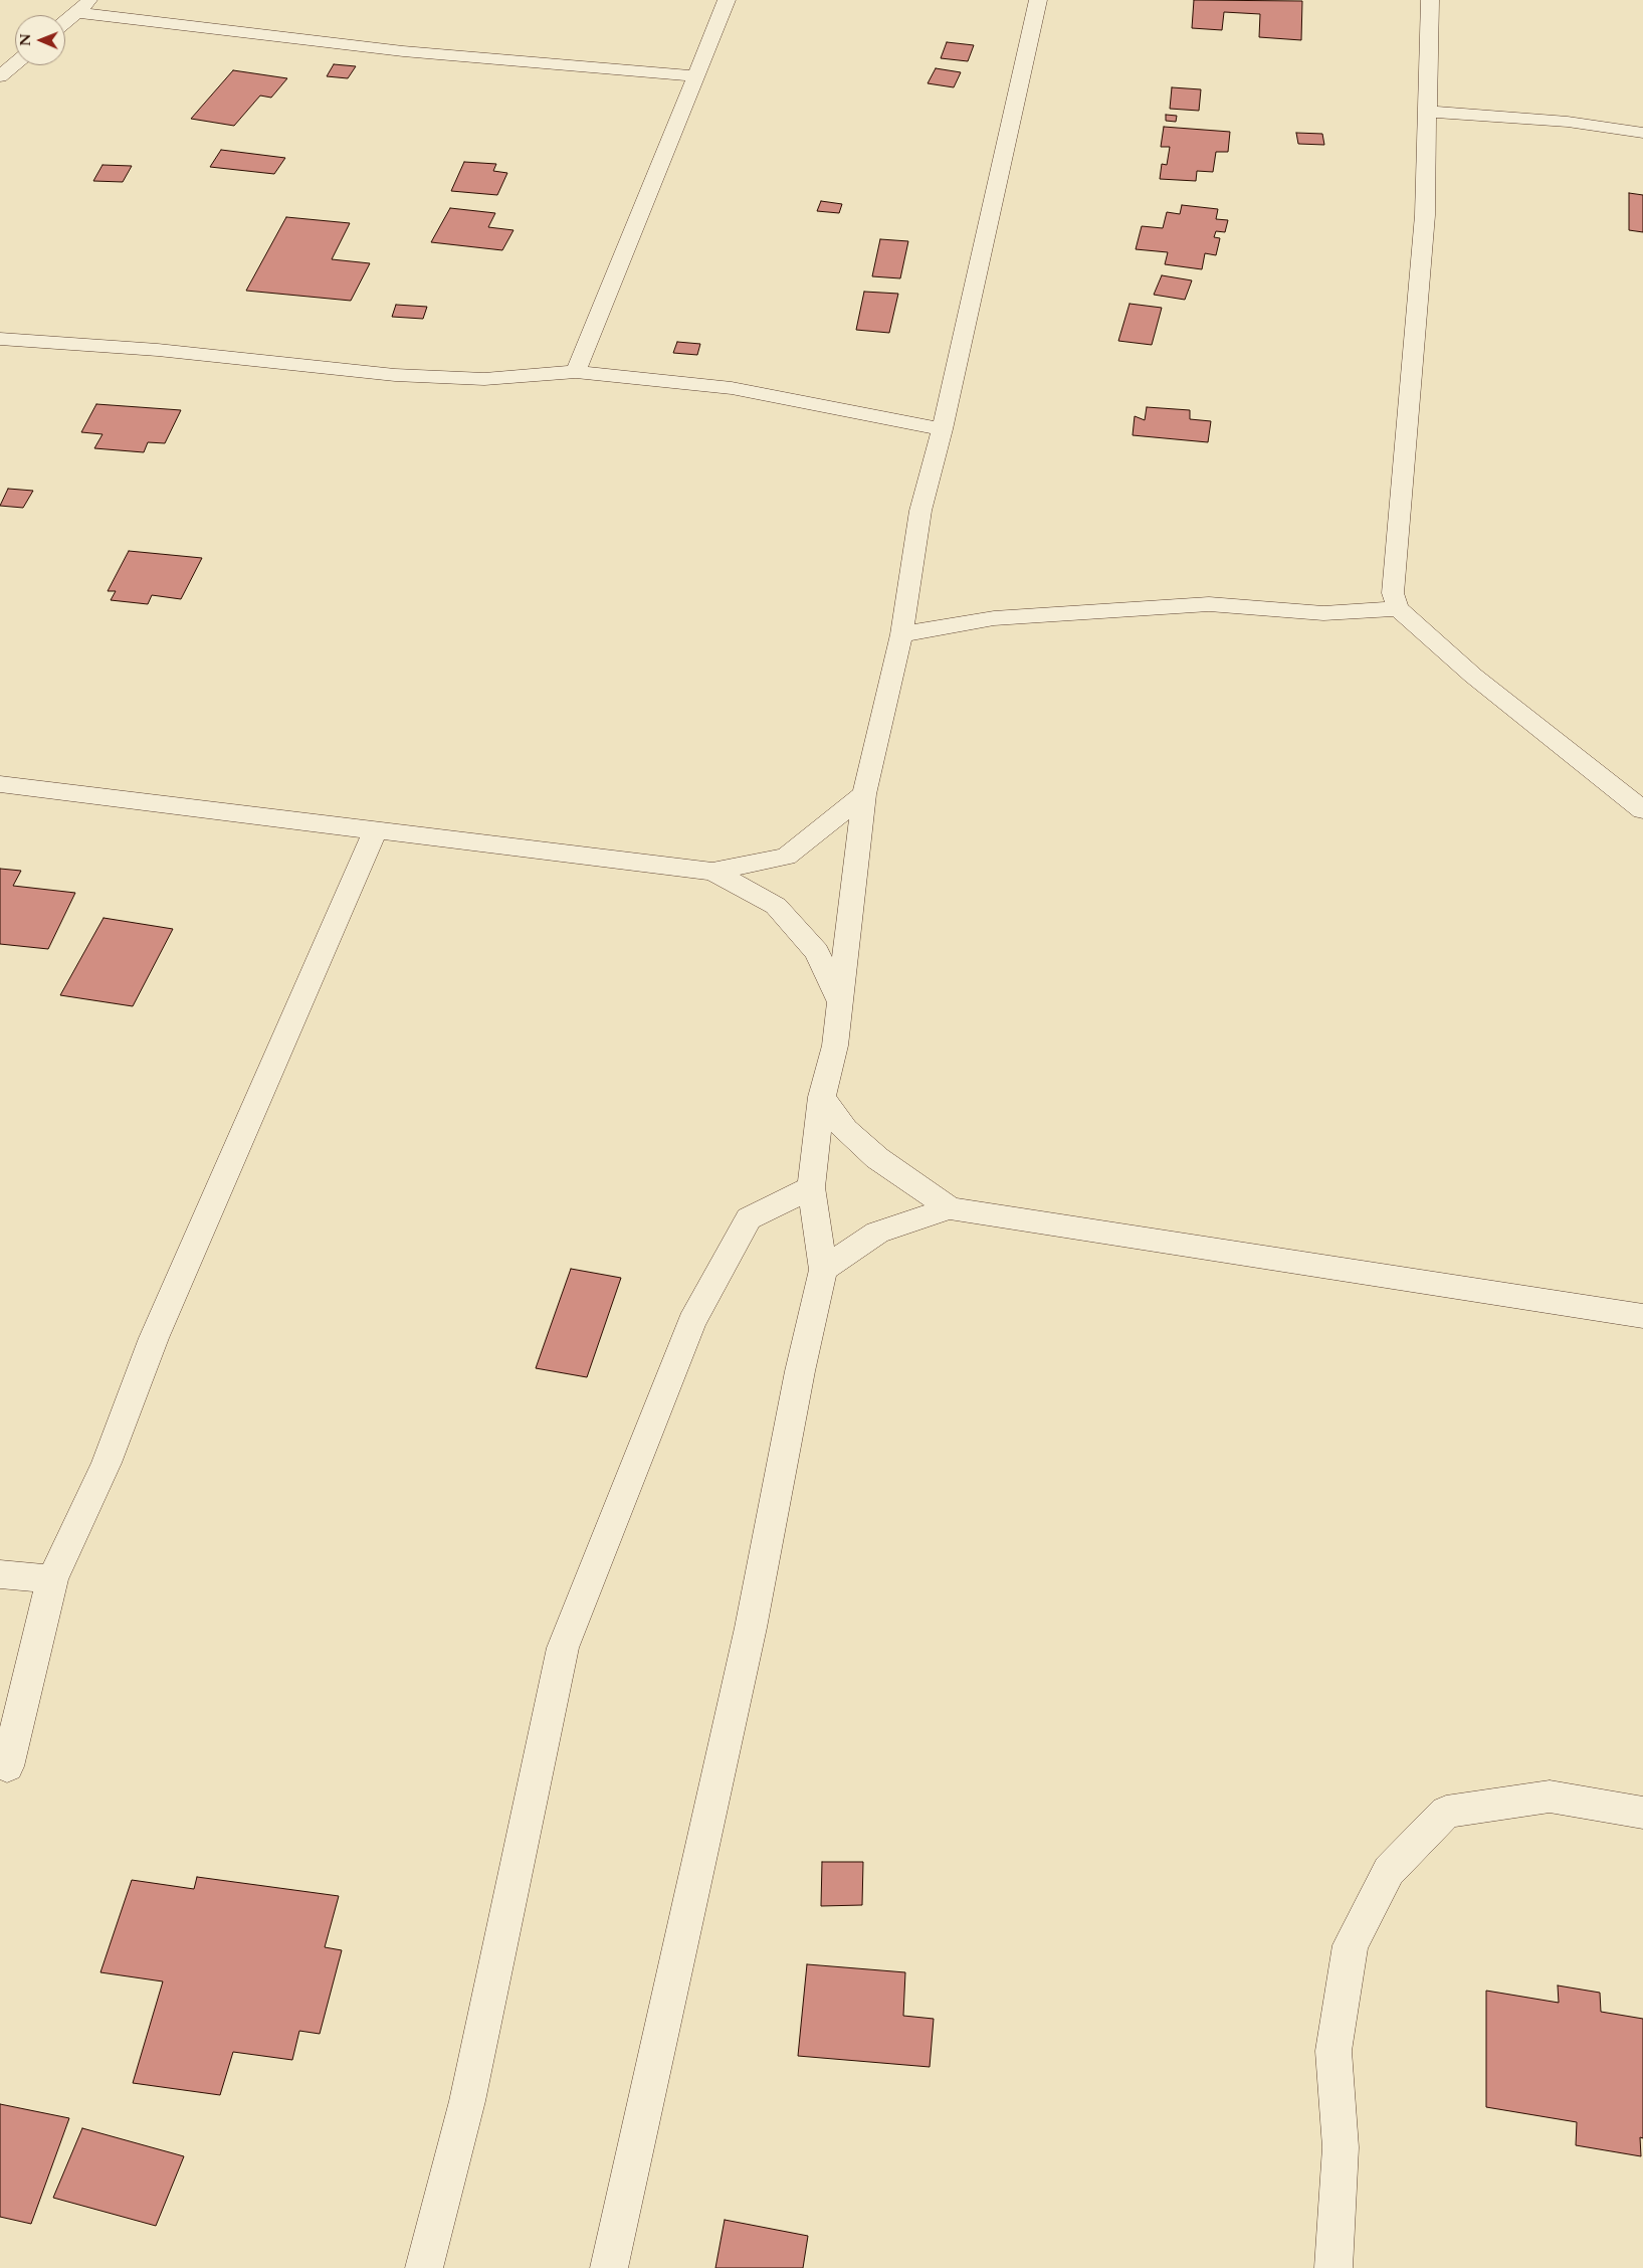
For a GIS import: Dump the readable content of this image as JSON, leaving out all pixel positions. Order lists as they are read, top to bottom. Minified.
{"north":"left"}
